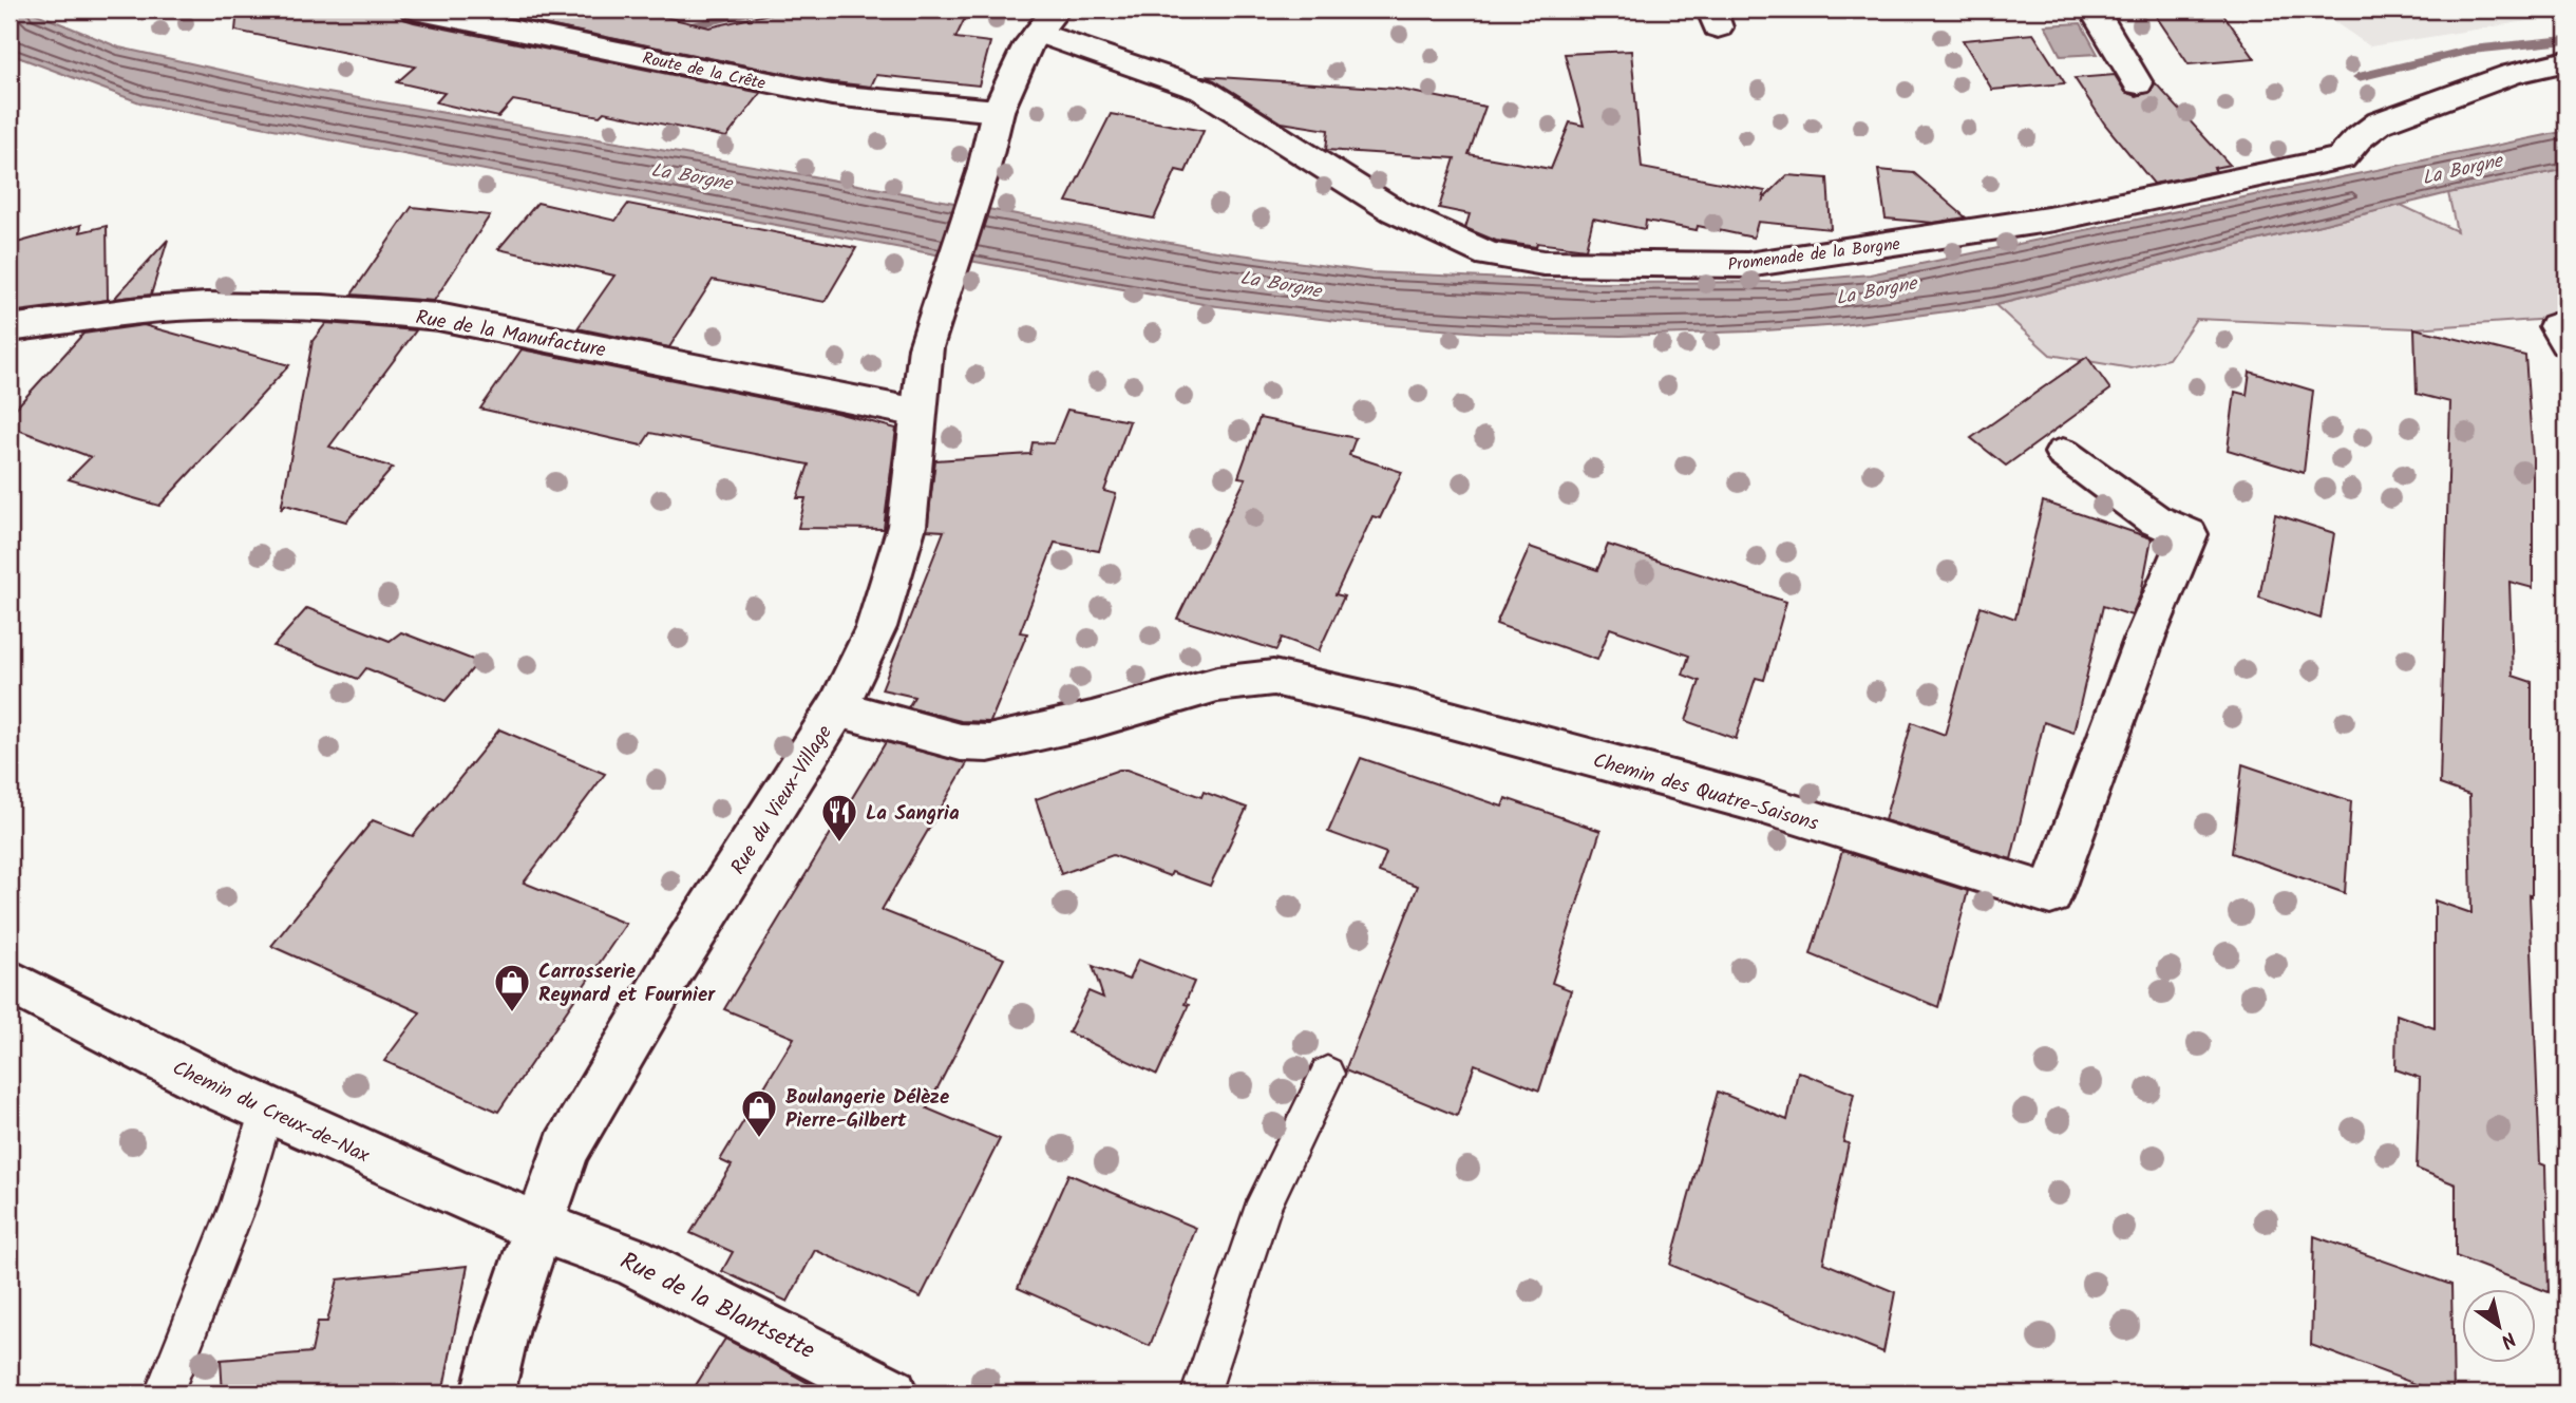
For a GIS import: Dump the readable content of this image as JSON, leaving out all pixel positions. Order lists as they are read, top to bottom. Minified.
{"streets":{"street":["Route de la Crête","Promenade de la Borgne","Rue de la Manufacture","Chemin des Quatre-Saisons","Rue du Vieux-Village","Chemin du Creux-de-Nax","Rue de la Blantsette"]},"crossings":[["Route de la Crête","Rue du Vieux-Village"],["Promenade de la Borgne","Rue du Vieux-Village"],["Rue de la Manufacture","Rue du Vieux-Village"],["Chemin des Quatre-Saisons","Rue du Vieux-Village"],["Rue du Vieux-Village","Chemin du Creux-de-Nax"],["Rue du Vieux-Village","Rue de la Blantsette"],["Chemin du Creux-de-Nax","Rue de la Blantsette"]],"water":["La Borgne"],"places":{"restaurant":["La Sangria"],"shop":["Carrosserie Reynard et Fournier","Boulangerie Délèze Pierre-Gilbert"]},"north":"bottom right"}
